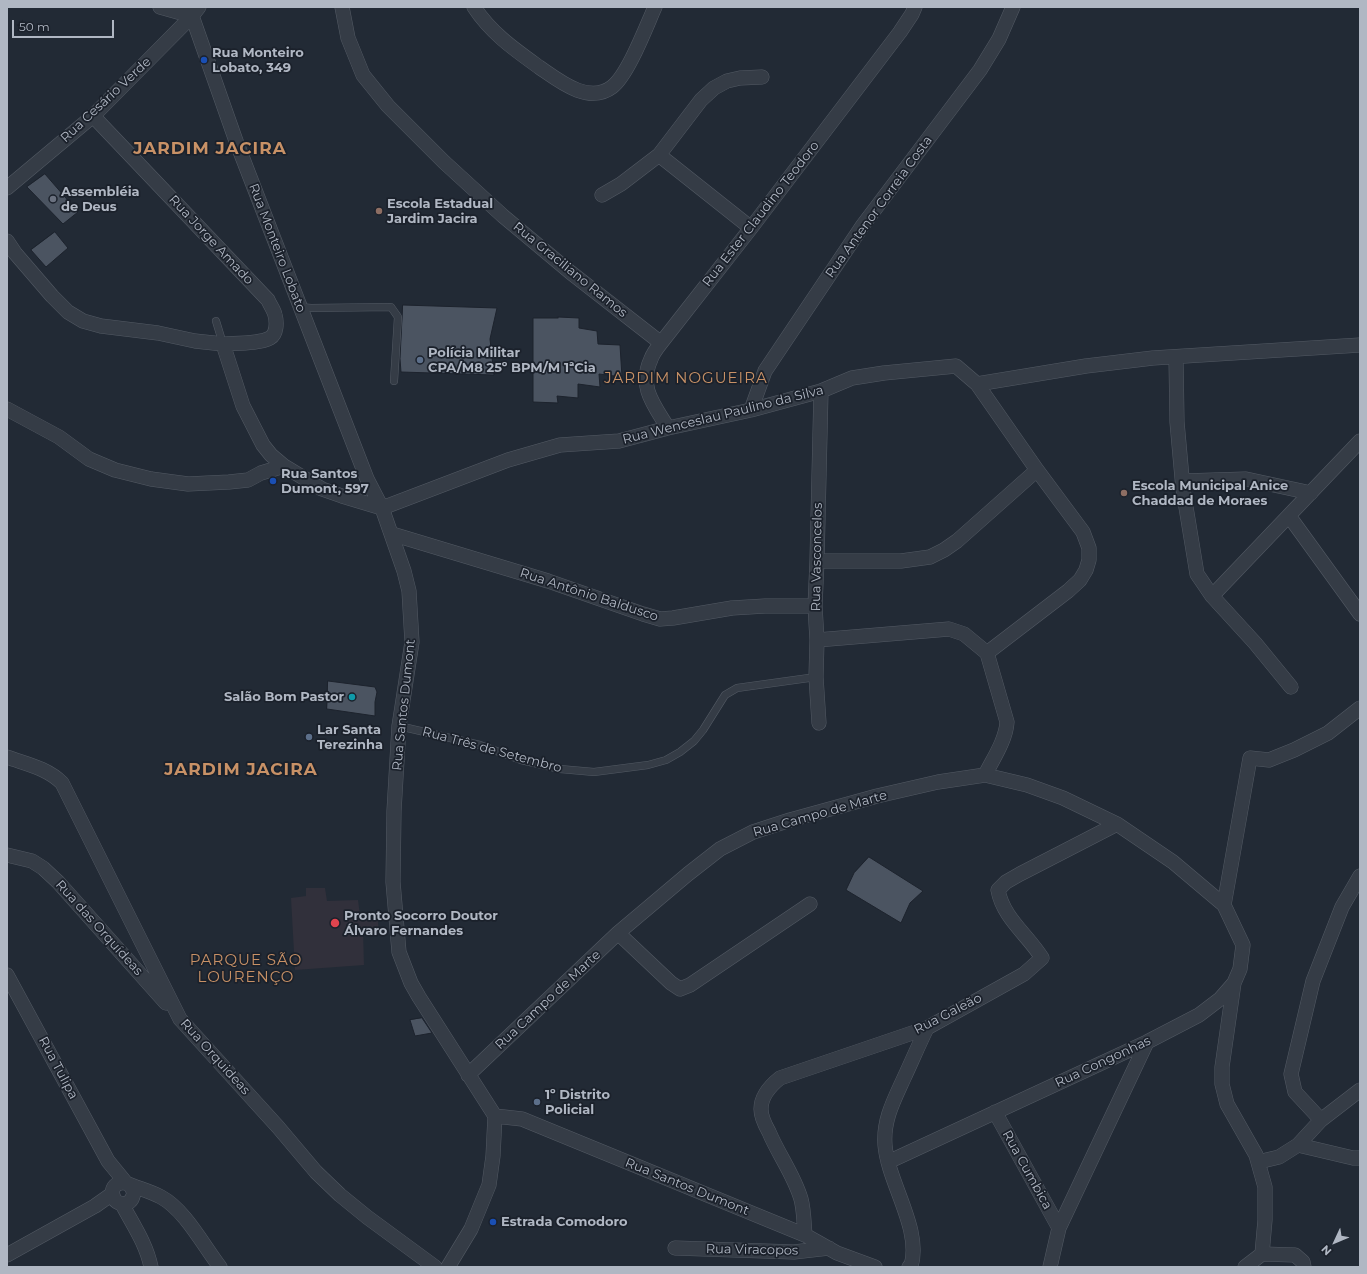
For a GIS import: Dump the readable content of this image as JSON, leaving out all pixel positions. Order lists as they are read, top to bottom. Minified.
{"streets":{"street":["Rua Cesário Verde","Rua Antenor Correia Costa","Rua Ester Claudino Teodoro","Rua Jorge Amado","Rua Monteiro Lobato","Rua Graciliano Ramos","Rua Wenceslau Paulino da Silva","Rua Vasconcelos","Rua Antônio Baldusco","Rua Santos Dumont","Rua Campo de Marte","Rua das Orquídeas","Rua Galeão","Rua Orquideas","Rua Congonhas","Rua Tulipa","Rua Cumbica","Rua Viracopos"],"lane":["Rua Três de Setembro"]},"crossings":[["Rua Cesário Verde","Rua Jorge Amado"],["Rua Cesário Verde","Rua Monteiro Lobato"],["Rua Antenor Correia Costa","Rua Wenceslau Paulino da Silva"],["Rua Ester Claudino Teodoro","Rua Graciliano Ramos"],["Rua Ester Claudino Teodoro","Rua Wenceslau Paulino da Silva"],["Rua Monteiro Lobato","Rua Wenceslau Paulino da Silva"],["Rua Monteiro Lobato","Rua Santos Dumont"],["Rua Wenceslau Paulino da Silva","Rua Vasconcelos"],["Rua Wenceslau Paulino da Silva","Rua Santos Dumont"],["Rua Vasconcelos","Rua Antônio Baldusco"],["Rua Vasconcelos","Rua Três de Setembro"],["Rua Antônio Baldusco","Rua Santos Dumont"],["Rua Santos Dumont","Rua Três de Setembro"],["Rua Santos Dumont","Rua Campo de Marte"],["Rua Santos Dumont","Rua Galeão"],["Rua Santos Dumont","Rua Viracopos"],["Rua Campo de Marte","Rua Galeão"],["Rua Campo de Marte","Rua Congonhas"],["Rua das Orquídeas","Rua Orquideas"],["Rua Congonhas","Rua Cumbica"]],"districts":["JARDIM JACIRA","JARDIM NOGUEIRA","JARDIM JACIRA","PARQUE SÃO LOURENÇO"],"places":["Rua Monteiro Lobato, 349","Assembléia de Deus","Escola Estadual Jardim Jacira","Polícia Militar CPA/M8 25º BPM/M 1ªCia","Rua Santos Dumont, 597","Escola Municipal Anice Chaddad de Moraes","Salão Bom Pastor","Lar Santa Terezinha","Pronto Socorro Doutor Álvaro Fernandes","1º Distrito Policial","Estrada Comodoro"],"scale_bar":"50 m","north":"bottom left"}
